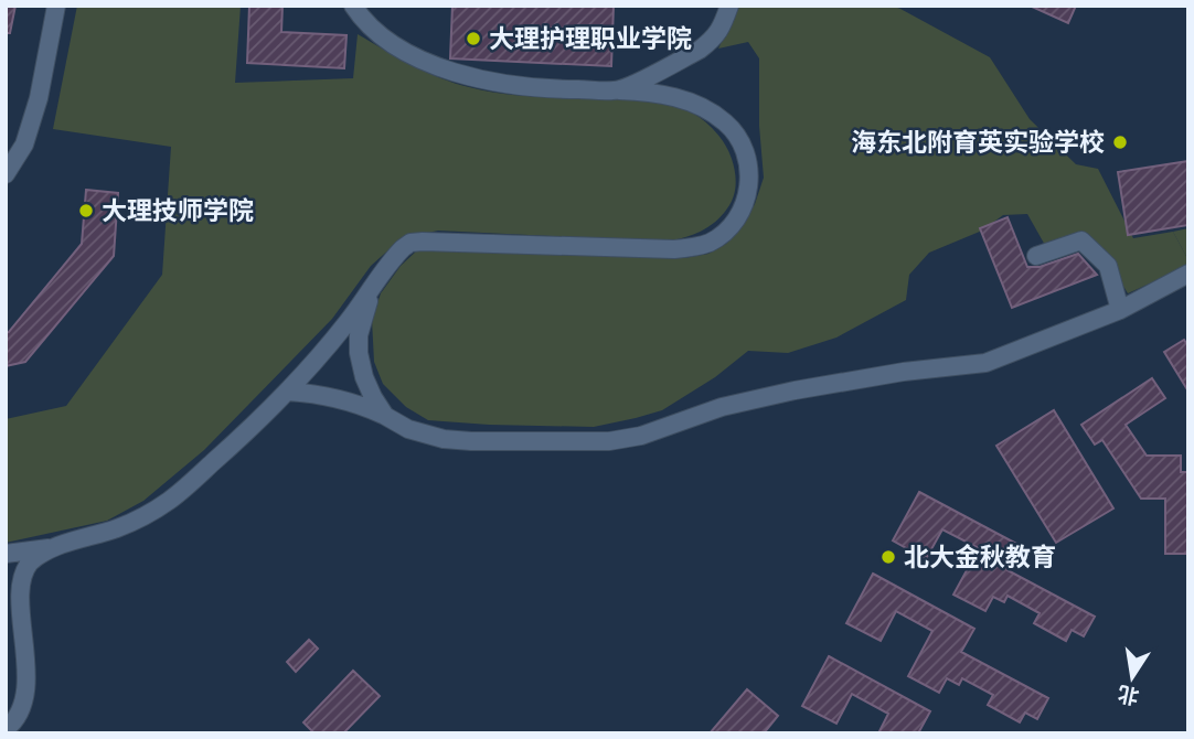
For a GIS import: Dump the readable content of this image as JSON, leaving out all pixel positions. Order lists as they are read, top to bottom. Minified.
{"places":["大理护理职业学院","海东北附育英实验学校","大理技师学院","北大金秋教育"],"north":"bottom"}
